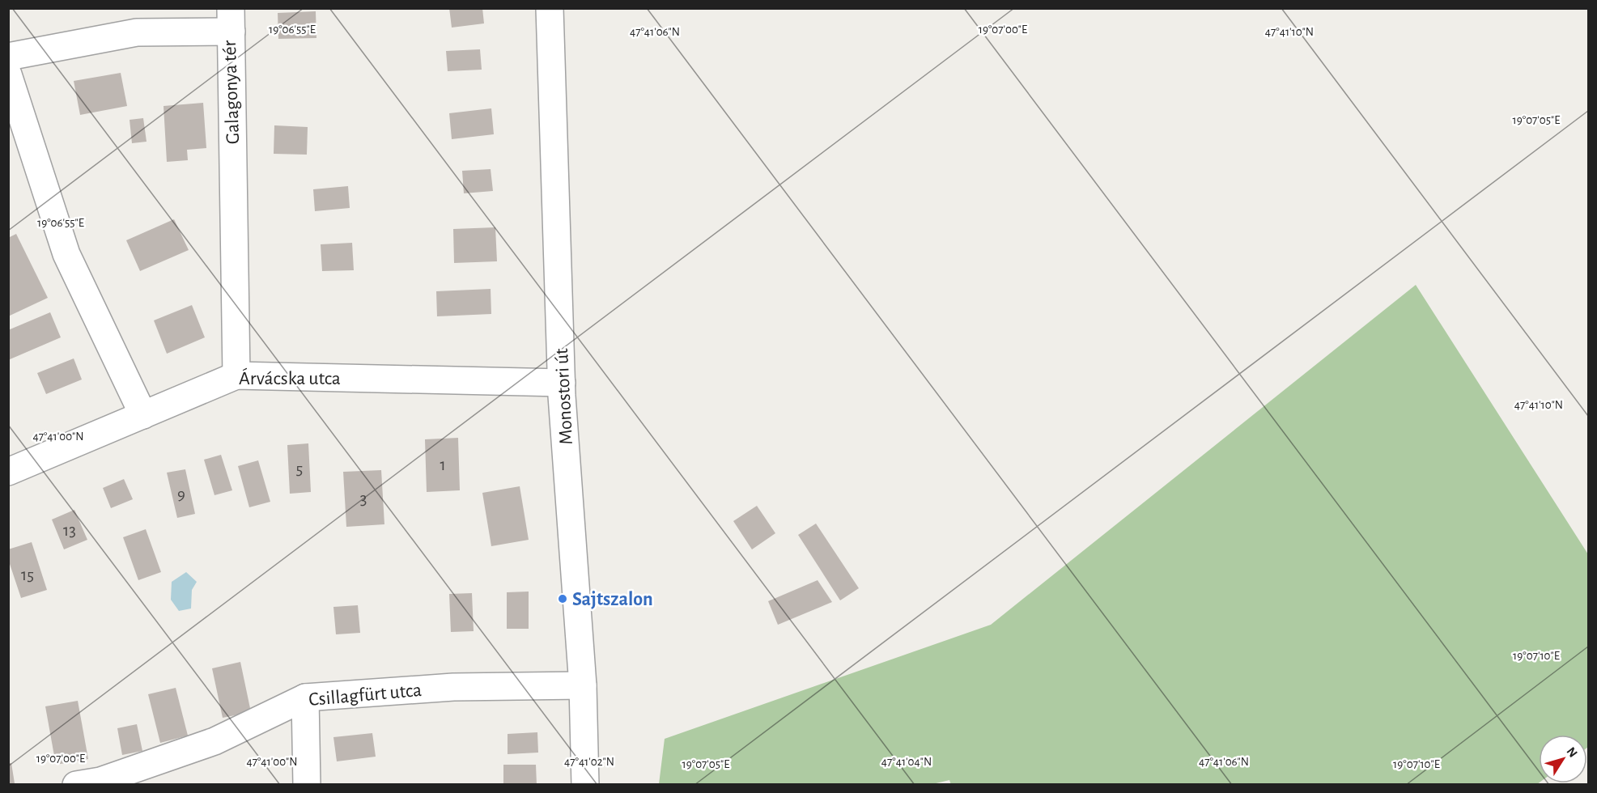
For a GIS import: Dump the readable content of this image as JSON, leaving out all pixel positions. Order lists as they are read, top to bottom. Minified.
{"streets":{"street":["Galagonya tér","Árvácska utca","Monostori út","Csillagfürt utca"]},"crossings":[["Galagonya tér","Árvácska utca"],["Árvácska utca","Monostori út"],["Monostori út","Csillagfürt utca"]],"places":["Sajtszalon"],"house_numbers":["1","5","9","3","13","15"],"north":"top right","coordinates":["19°06'55\"E","19°07'00\"E","47°41'06\"N","47°41'10\"N","19°07'05\"E","47°41'00\"N","19°07'10\"E","47°41'02\"N","47°41'04\"N"]}
